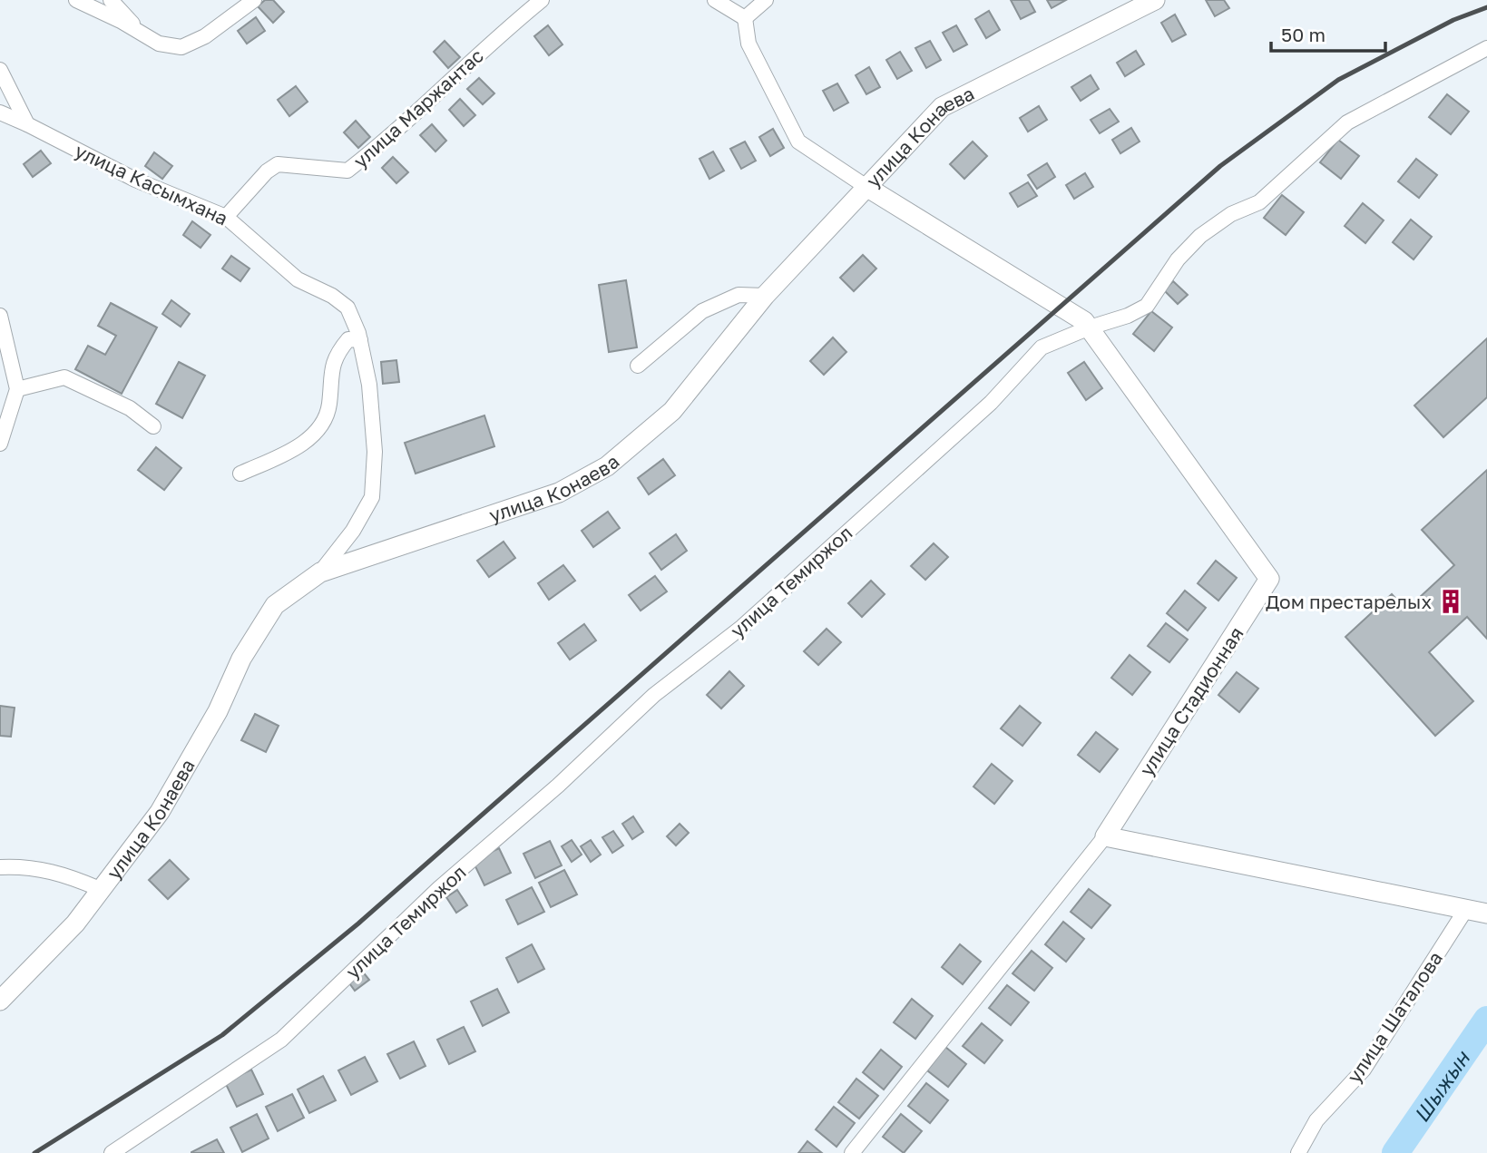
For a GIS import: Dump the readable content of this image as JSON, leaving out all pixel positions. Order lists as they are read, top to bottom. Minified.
{"streets":{"street":["улица Маржантас","улица Конаева","улица Касымхана","улица Темиржол","улица Стадионная","улица Шаталова"]},"crossings":[["улица Маржантас","улица Касымхана"],["улица Конаева","улица Касымхана"],["улица Конаева","улица Стадионная"],["улица Темиржол","улица Стадионная"]],"water":["Шыжын"],"places":{"building":["Дом престарелых"]},"scale_bar":"50 m"}
